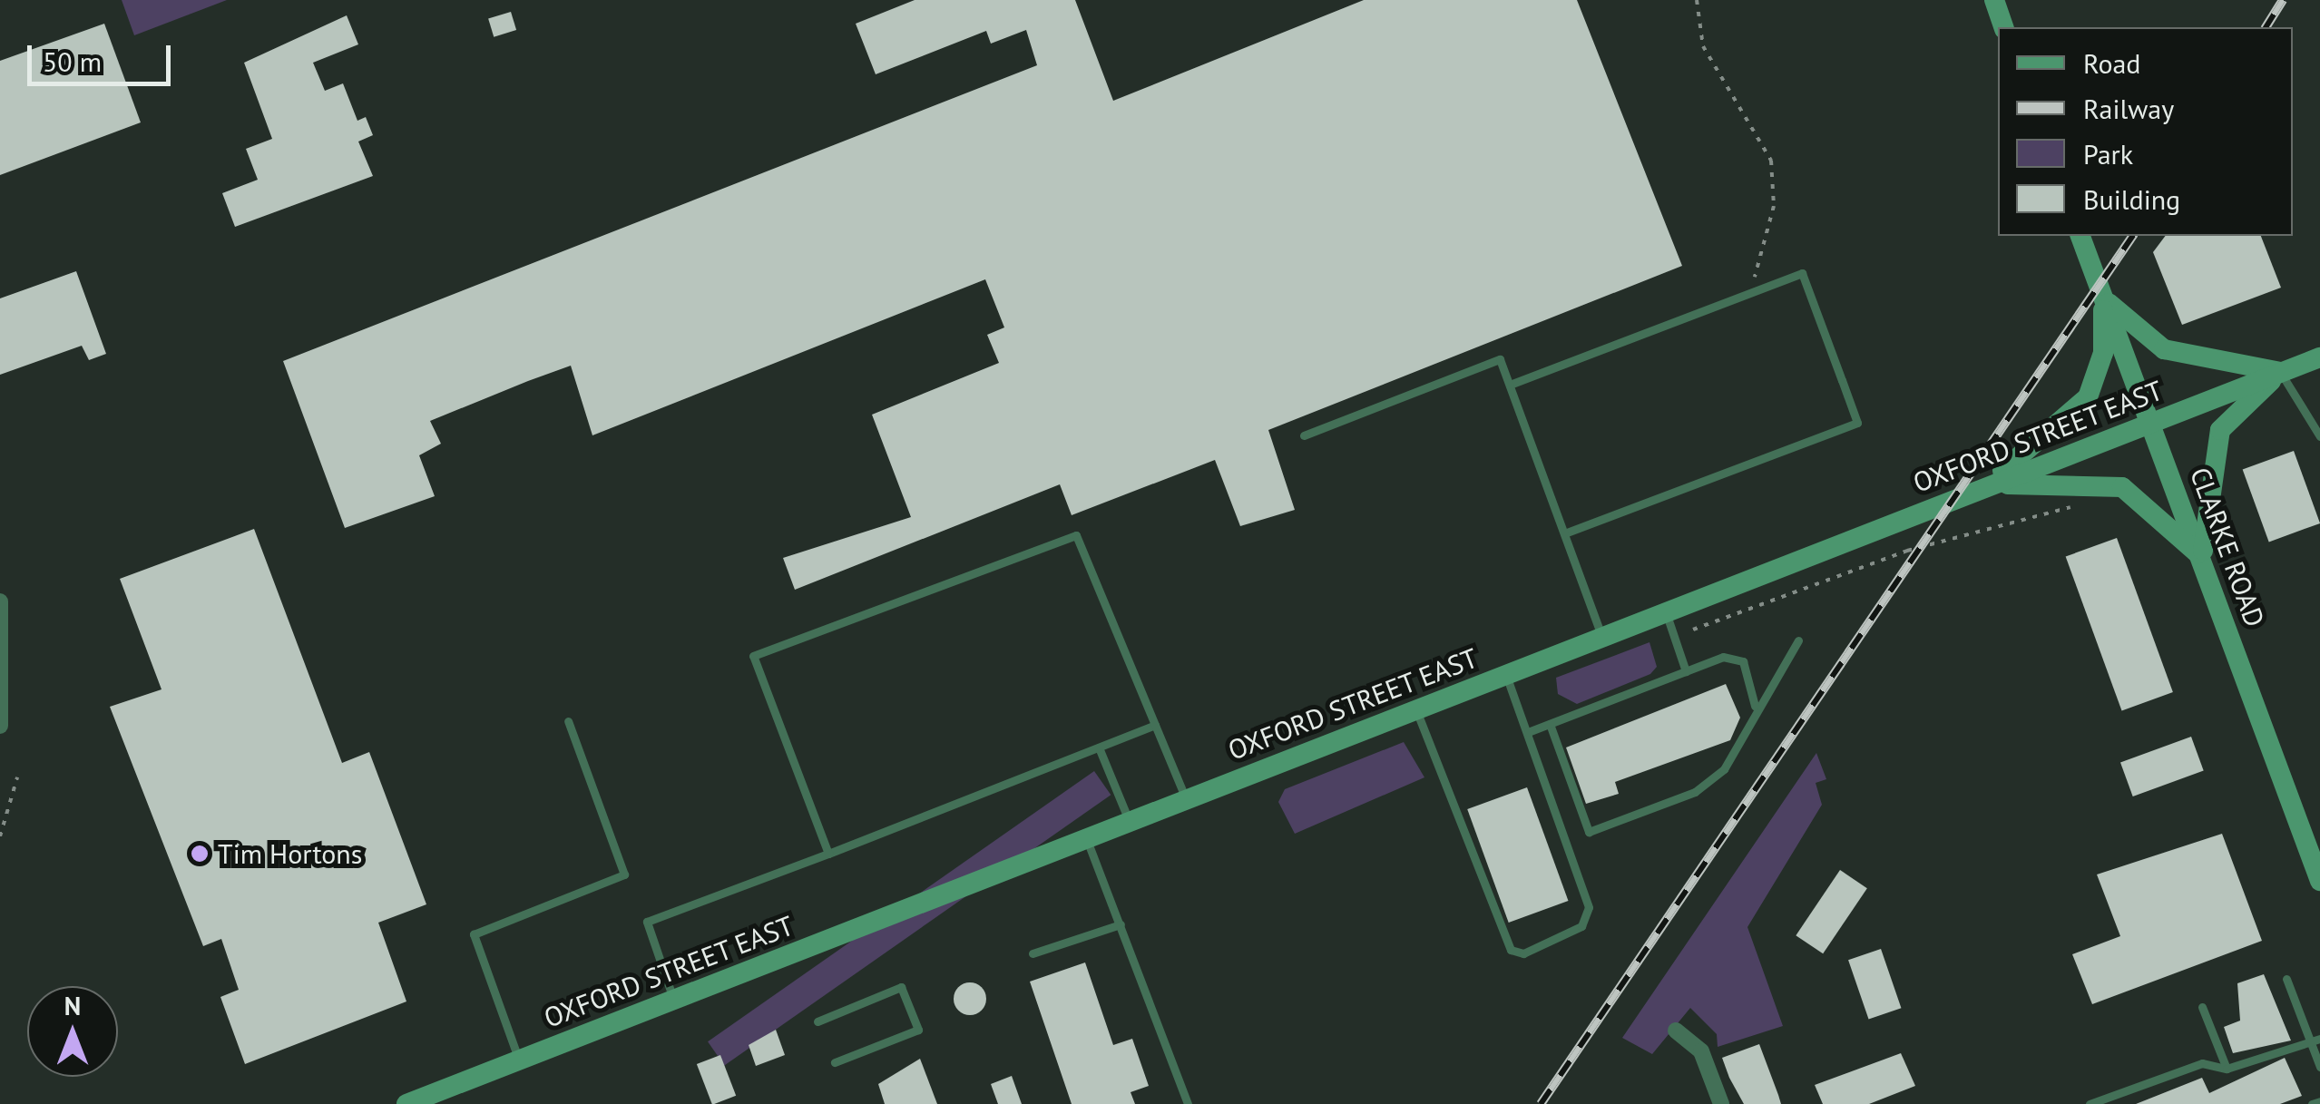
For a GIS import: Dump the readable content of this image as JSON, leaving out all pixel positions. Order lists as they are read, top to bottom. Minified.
{"streets":{"main road":["OXFORD STREET EAST","CLARKE ROAD"]},"crossings":[["OXFORD STREET EAST","CLARKE ROAD"]],"places":["Tim Hortons"],"legend":["Road","Railway","Park","Building"],"scale_bar":"50 m","north":"top"}
